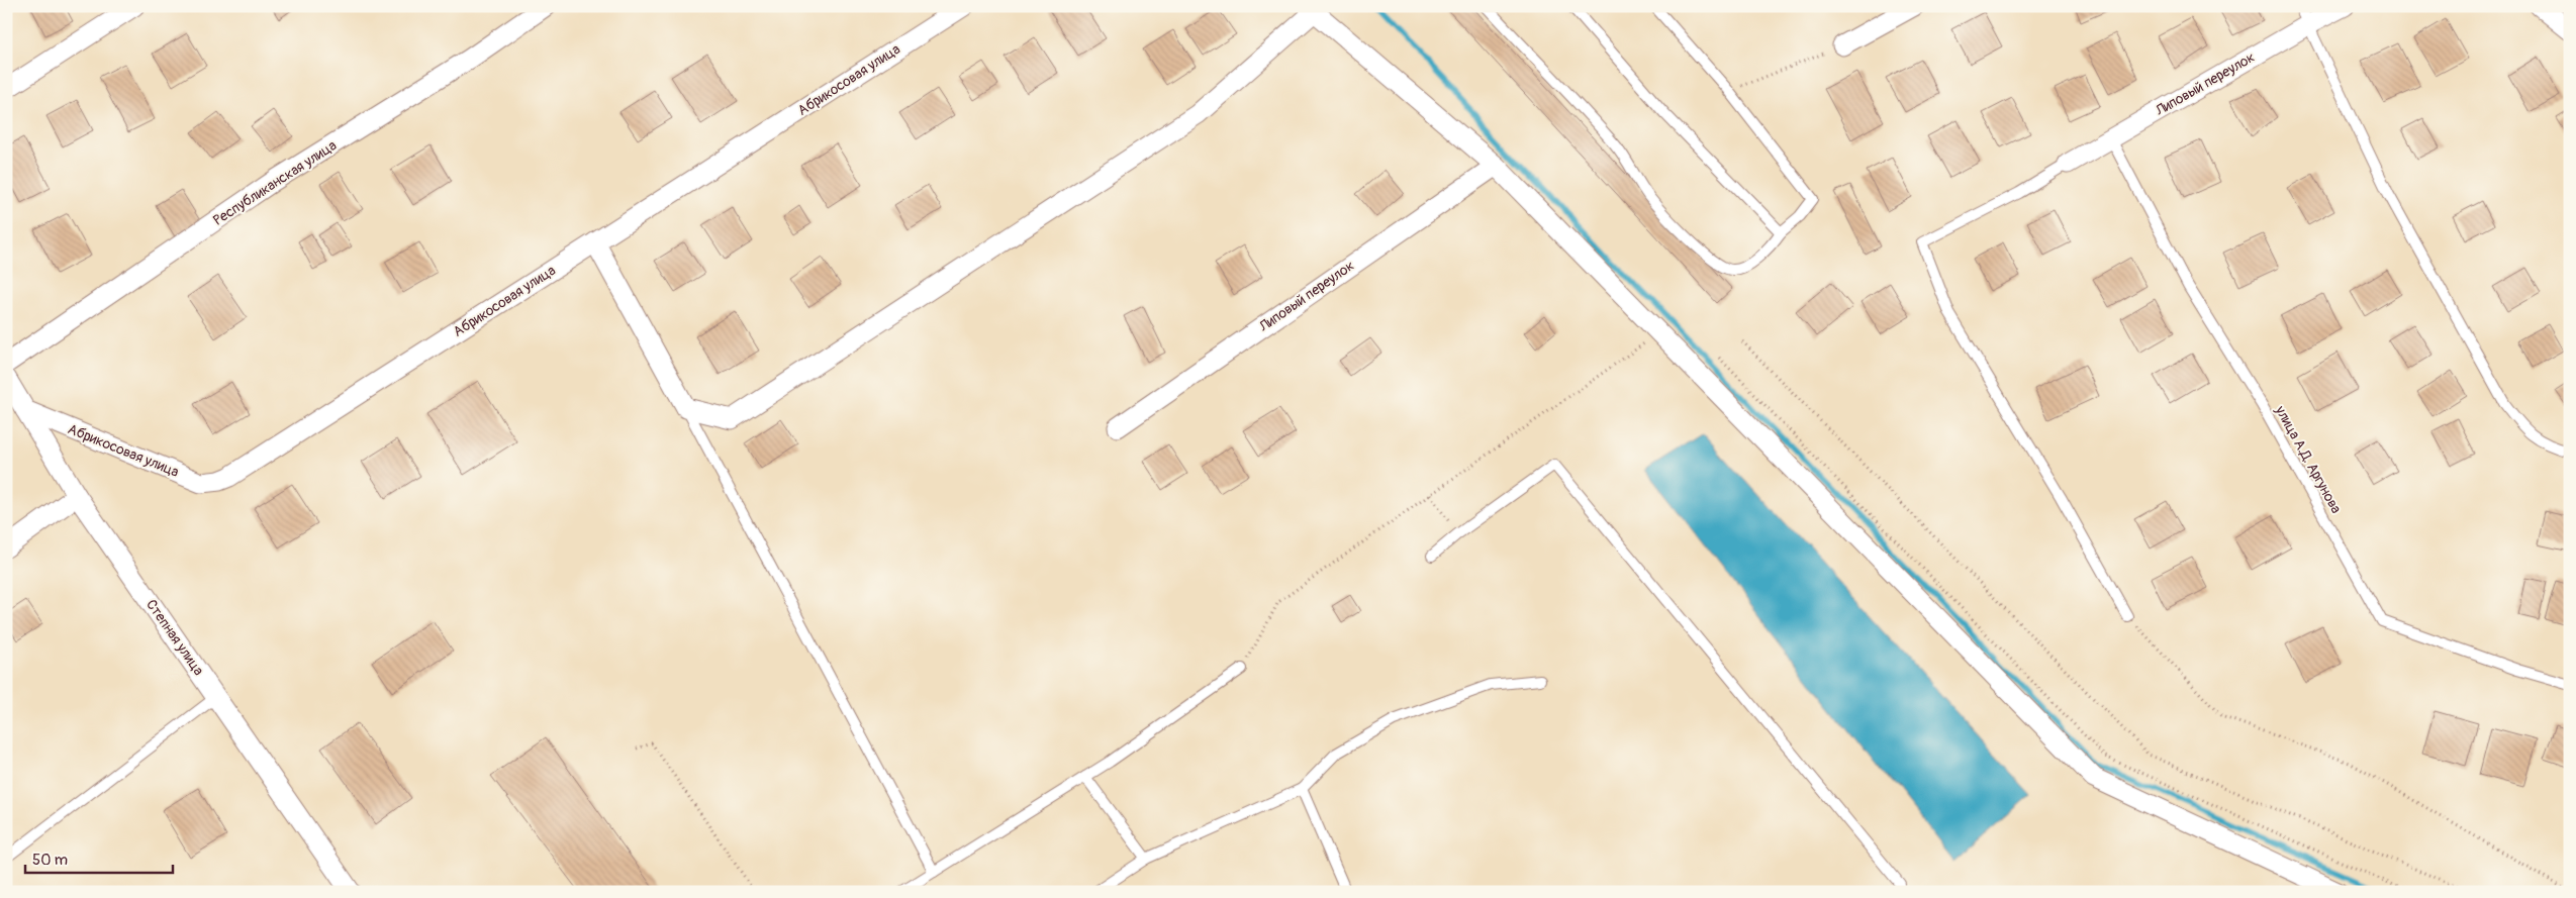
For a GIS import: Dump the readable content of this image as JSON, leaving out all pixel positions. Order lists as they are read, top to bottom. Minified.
{"streets":{"street":["Абрикосовая улица","Липовый переулок","Республиканская улица","Степная улица"],"lane":["улица А.Д. Аргунова"]},"crossings":[["Абрикосовая улица","Степная улица"],["Липовый переулок","улица А.Д. Аргунова"]],"scale_bar":"50 m"}
